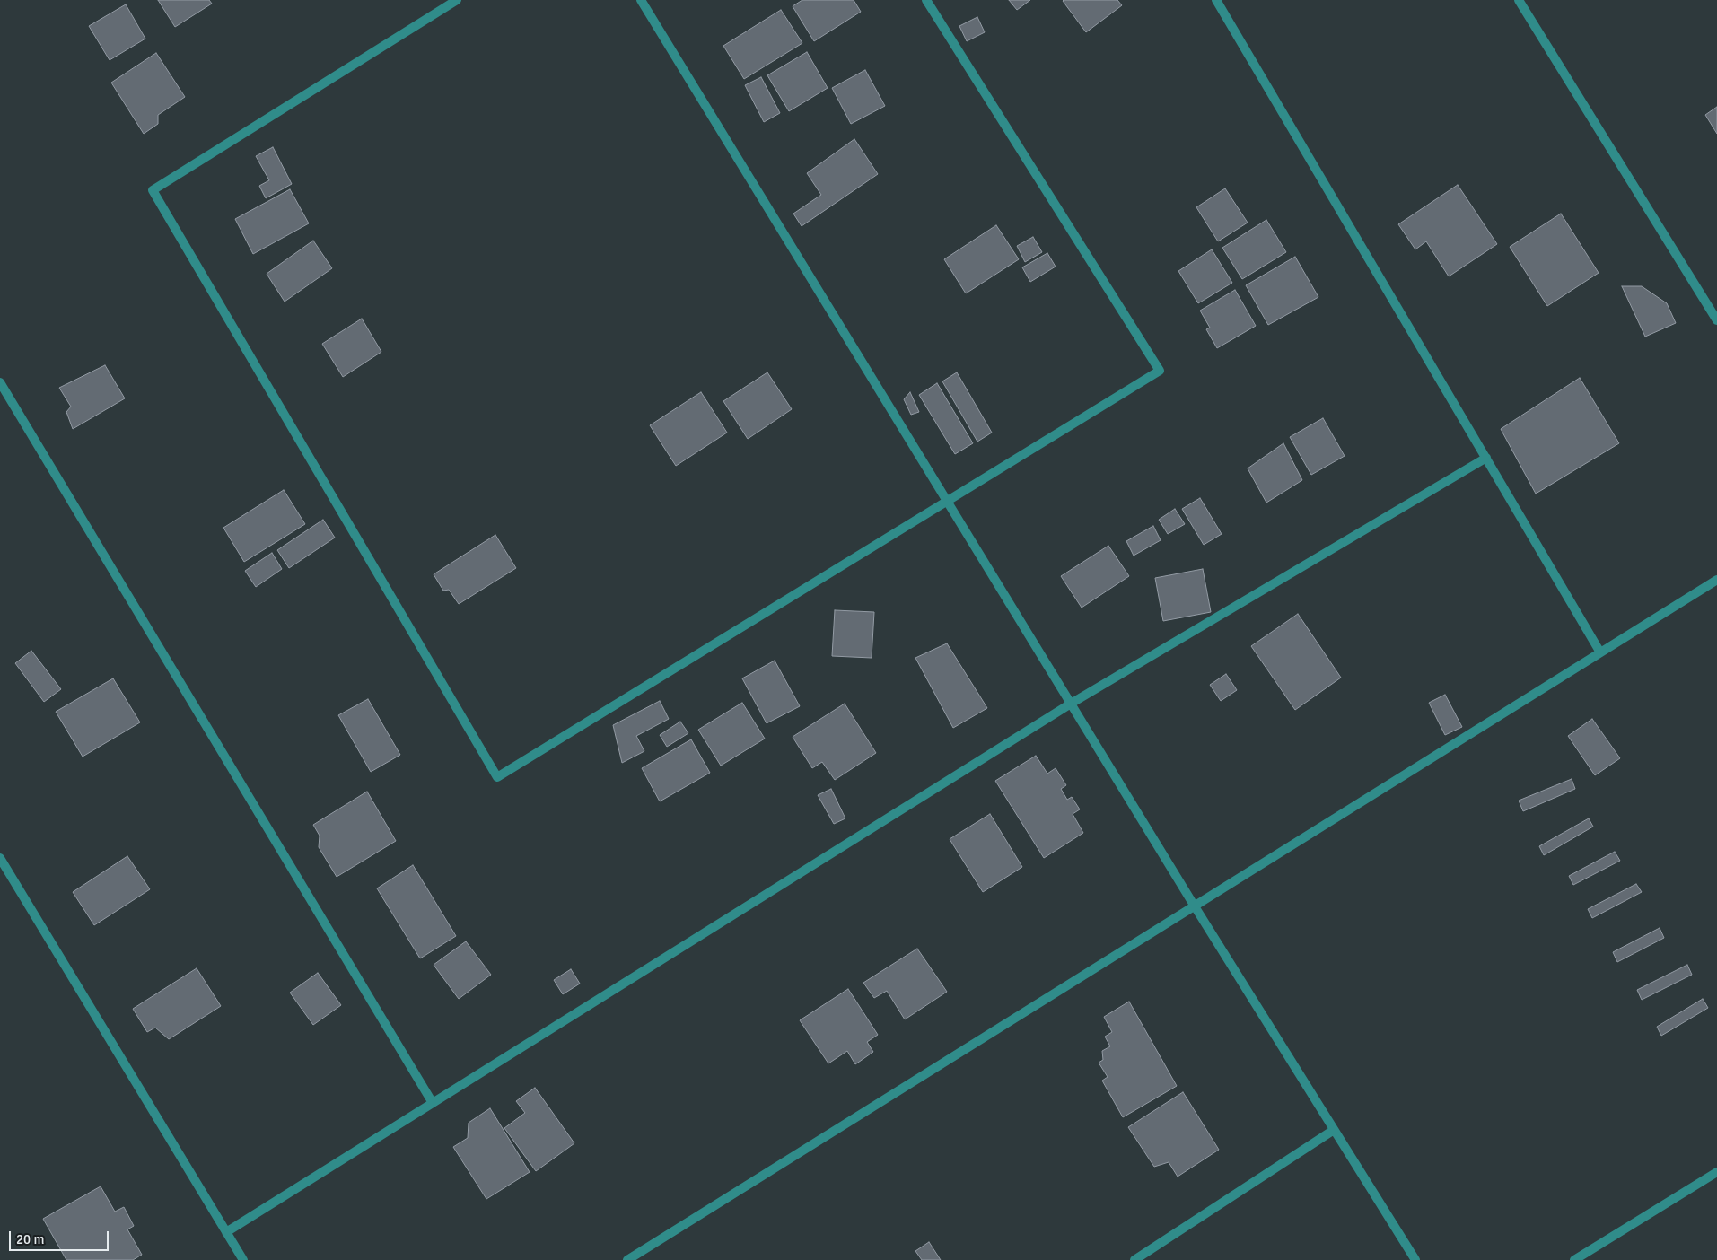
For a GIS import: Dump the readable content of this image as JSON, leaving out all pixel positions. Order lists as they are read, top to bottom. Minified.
{"scale_bar":"20 m"}
